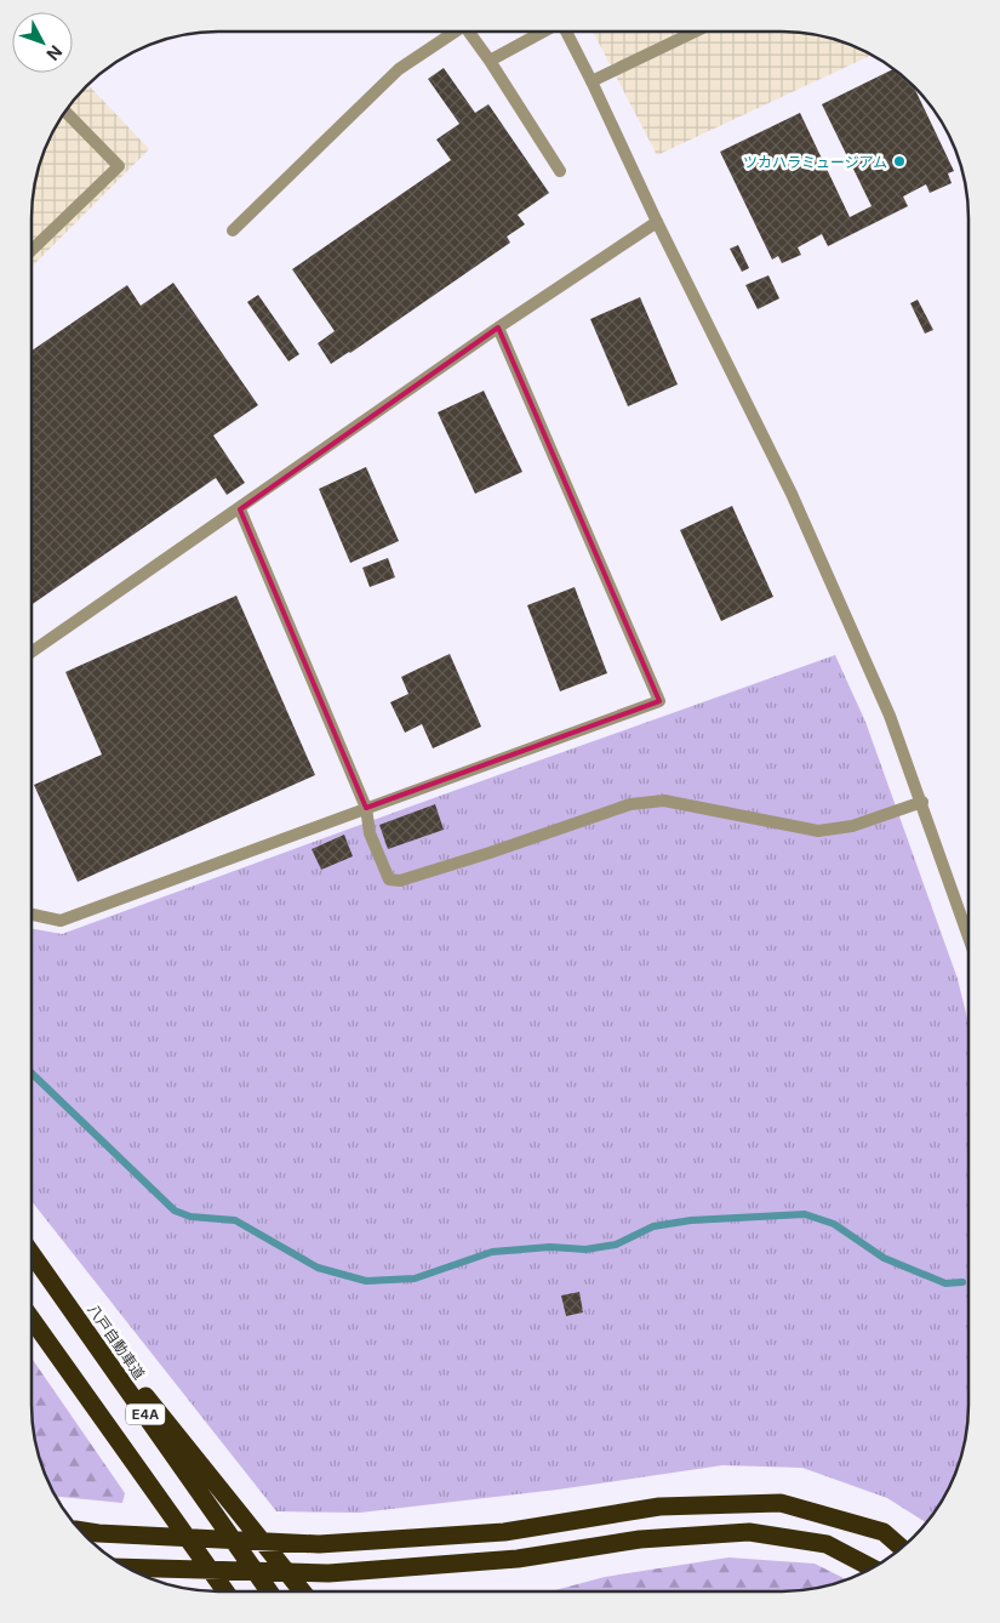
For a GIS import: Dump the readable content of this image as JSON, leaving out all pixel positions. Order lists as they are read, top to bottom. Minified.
{"streets":{"highway":["八戸自動車道","E4A"]},"places":["ツカハラミュージアム"],"north":"bottom right"}
